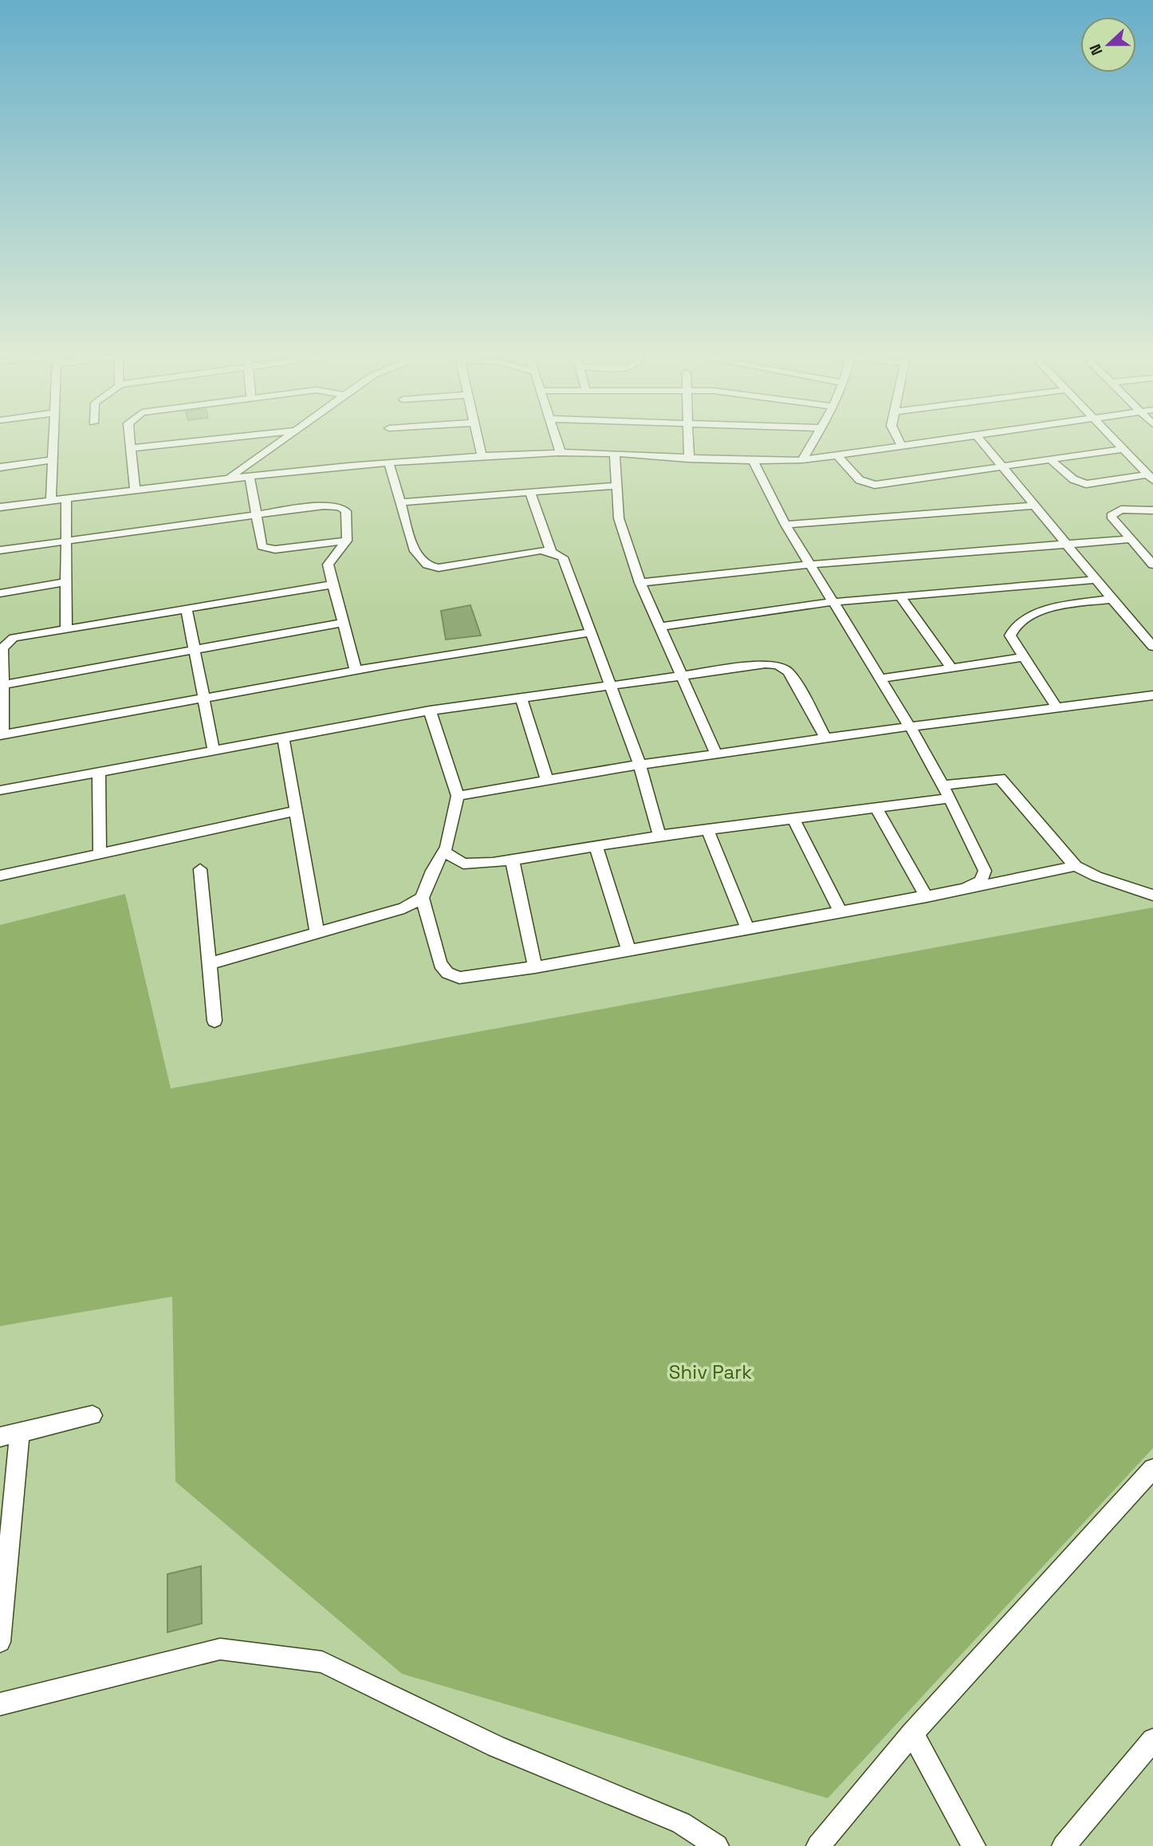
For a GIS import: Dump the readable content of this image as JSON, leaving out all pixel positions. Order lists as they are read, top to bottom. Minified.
{"parks":["Shiv Park"],"north":"left"}
